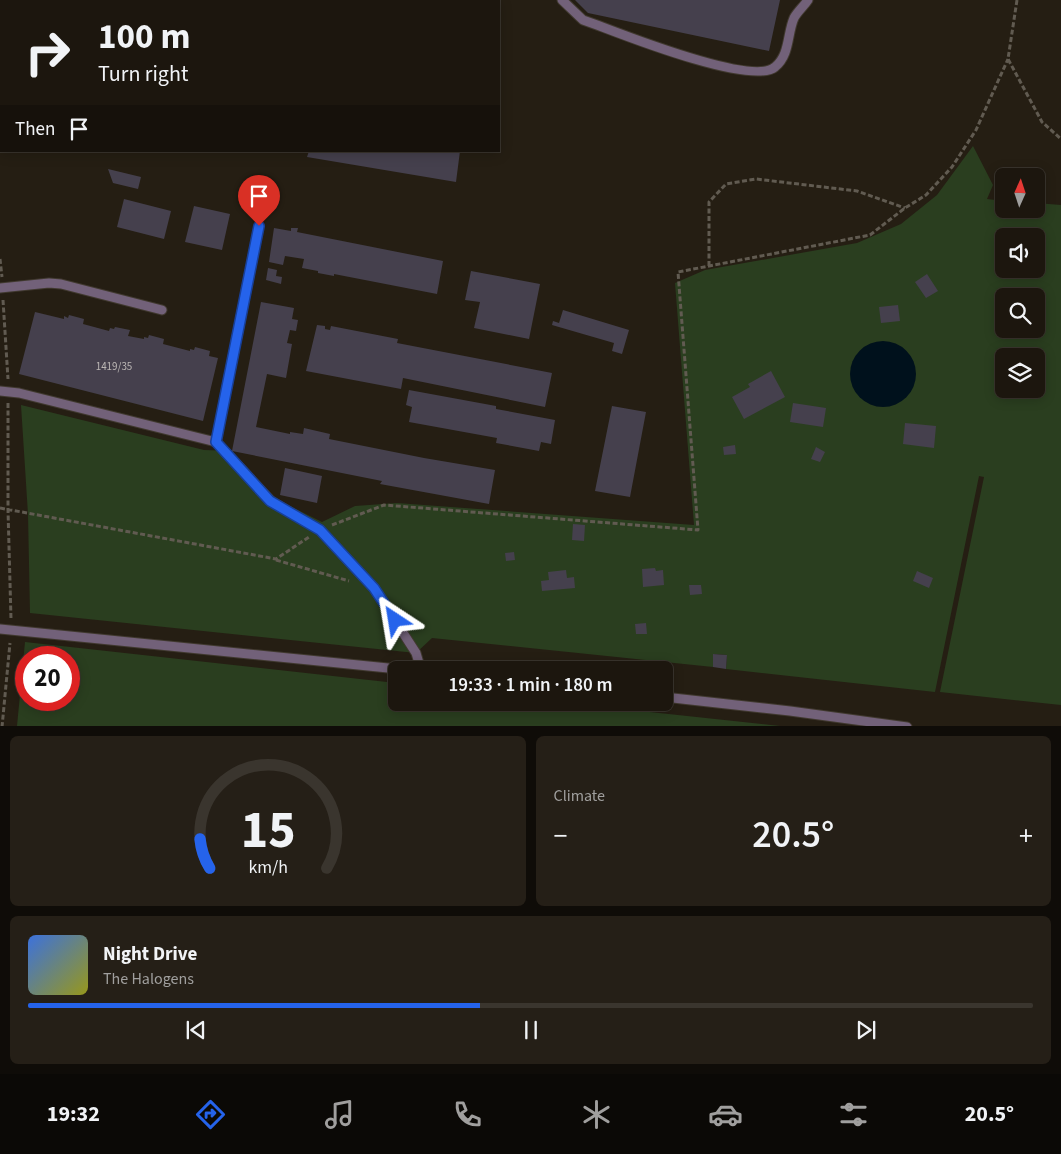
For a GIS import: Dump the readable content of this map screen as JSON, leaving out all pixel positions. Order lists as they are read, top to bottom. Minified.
{"house_numbers":["1419/35"],"north":"top","page":{"turn":["100 m","Turn right"],"then":"Then","limit":"20","trip":"19:33 · 1 min · 180 m","tile":"Climate","heat":["−","20.5°","+"],"song":["Night Drive","The Halogens"],"tabs":["19:32","20.5°"],"gauge":["15","km/h"]}}
